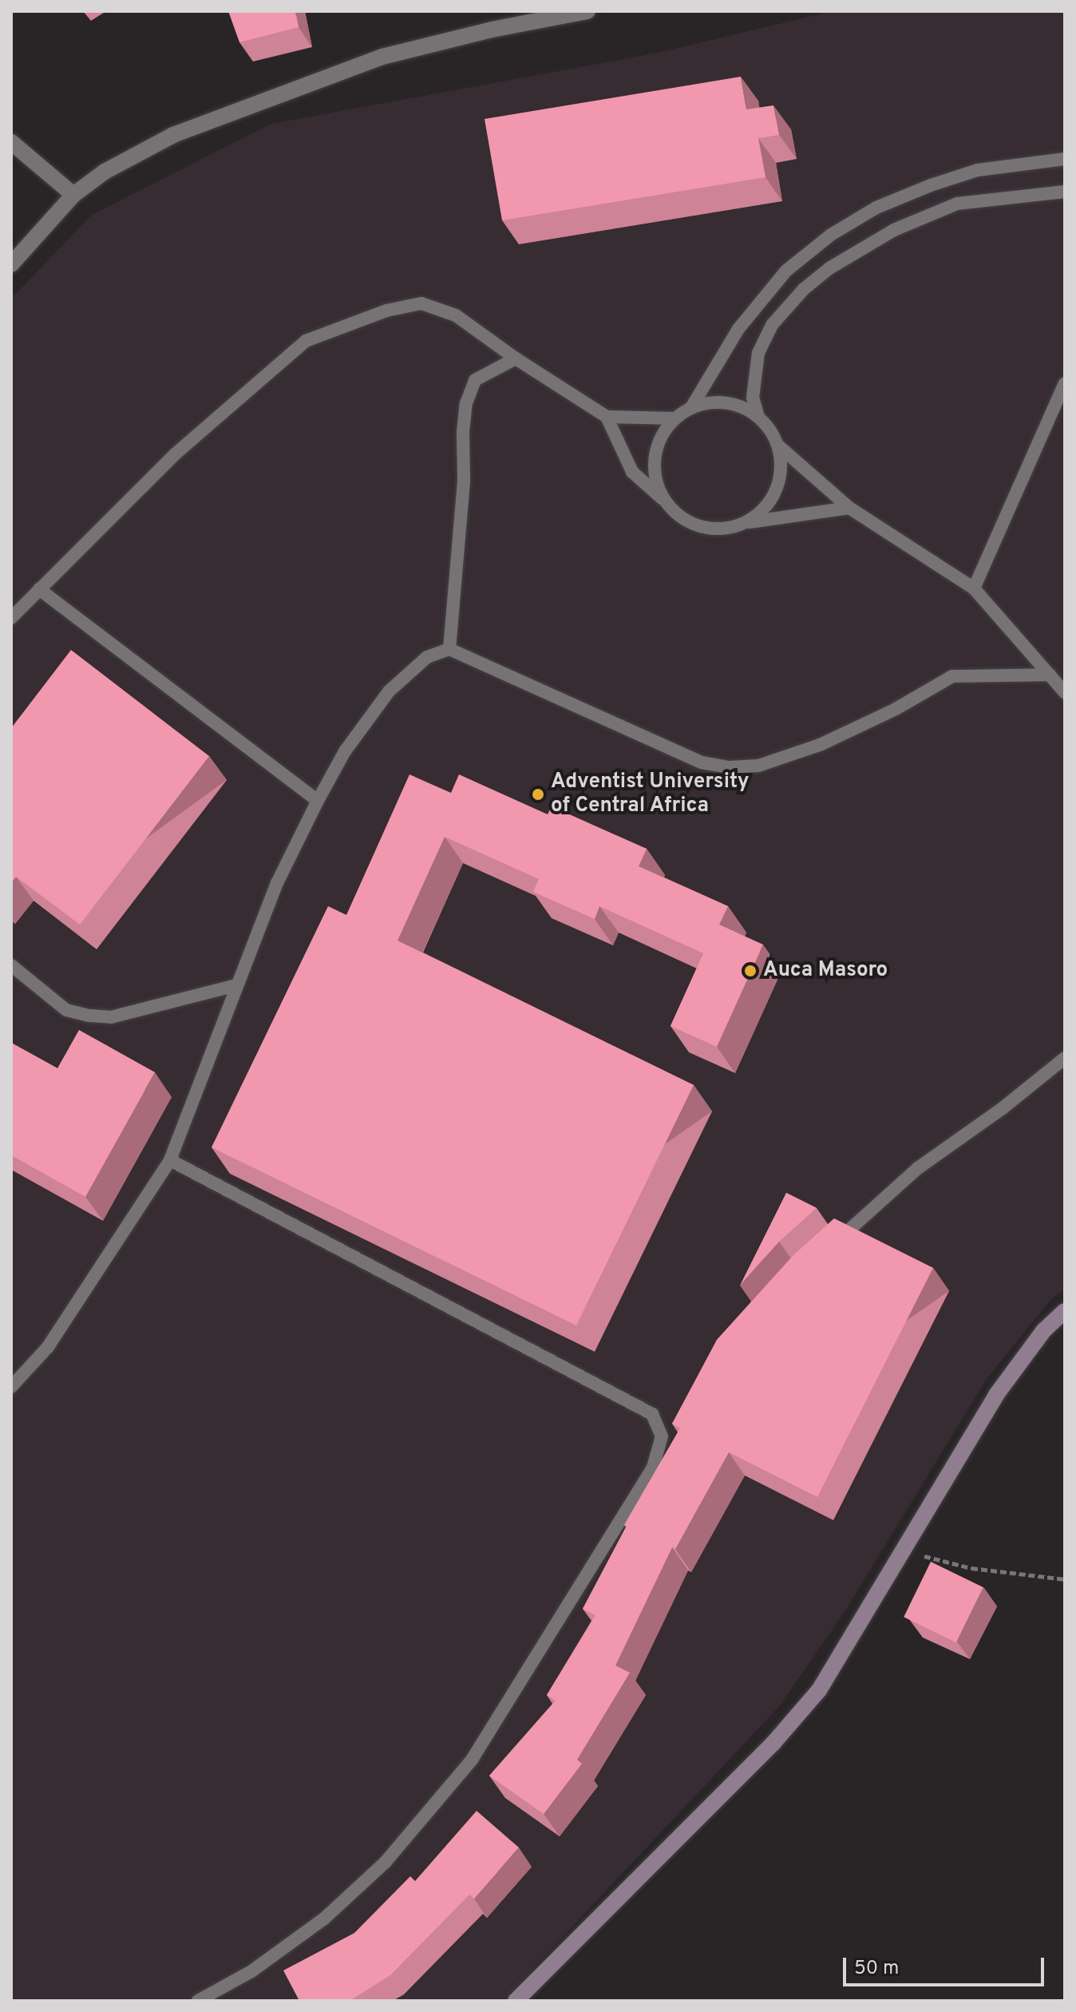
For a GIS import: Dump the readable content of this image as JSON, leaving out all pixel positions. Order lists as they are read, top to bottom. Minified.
{"places":["Adventist University of Central Africa","Auca Masoro"],"scale_bar":"50 m"}
